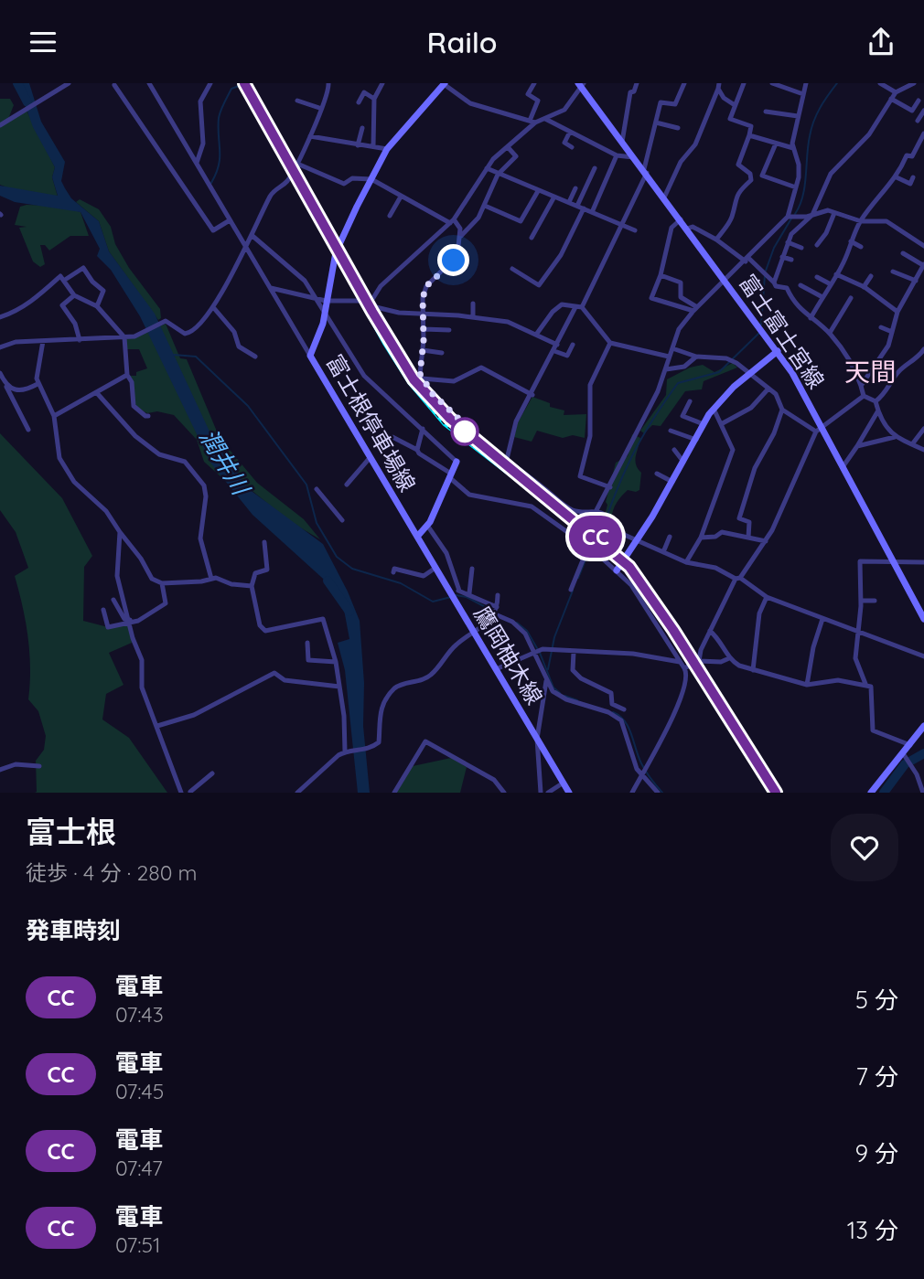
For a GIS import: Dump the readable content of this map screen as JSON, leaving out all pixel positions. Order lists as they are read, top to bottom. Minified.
{"streets":{"main road":["富士富士宮線","富士根停車場線","鷹岡柚木線"]},"crossings":[["富士根停車場線","鷹岡柚木線"]],"districts":["天間"],"water":["潤井川"],"page":{"header":"Railo","on_map":"CC","heading":[["富士根","徒歩 · 4 分 · 280 m"],"発車時刻"],"list":[{"mark":"CC","name":"電車","note":"07:43","value":"5 分"},{"mark":"CC","name":"電車","note":"07:45","value":"7 分"},{"mark":"CC","name":"電車","note":"07:47","value":"9 分"},{"mark":"CC","name":"電車","note":"07:51","value":"13 分"}]}}
